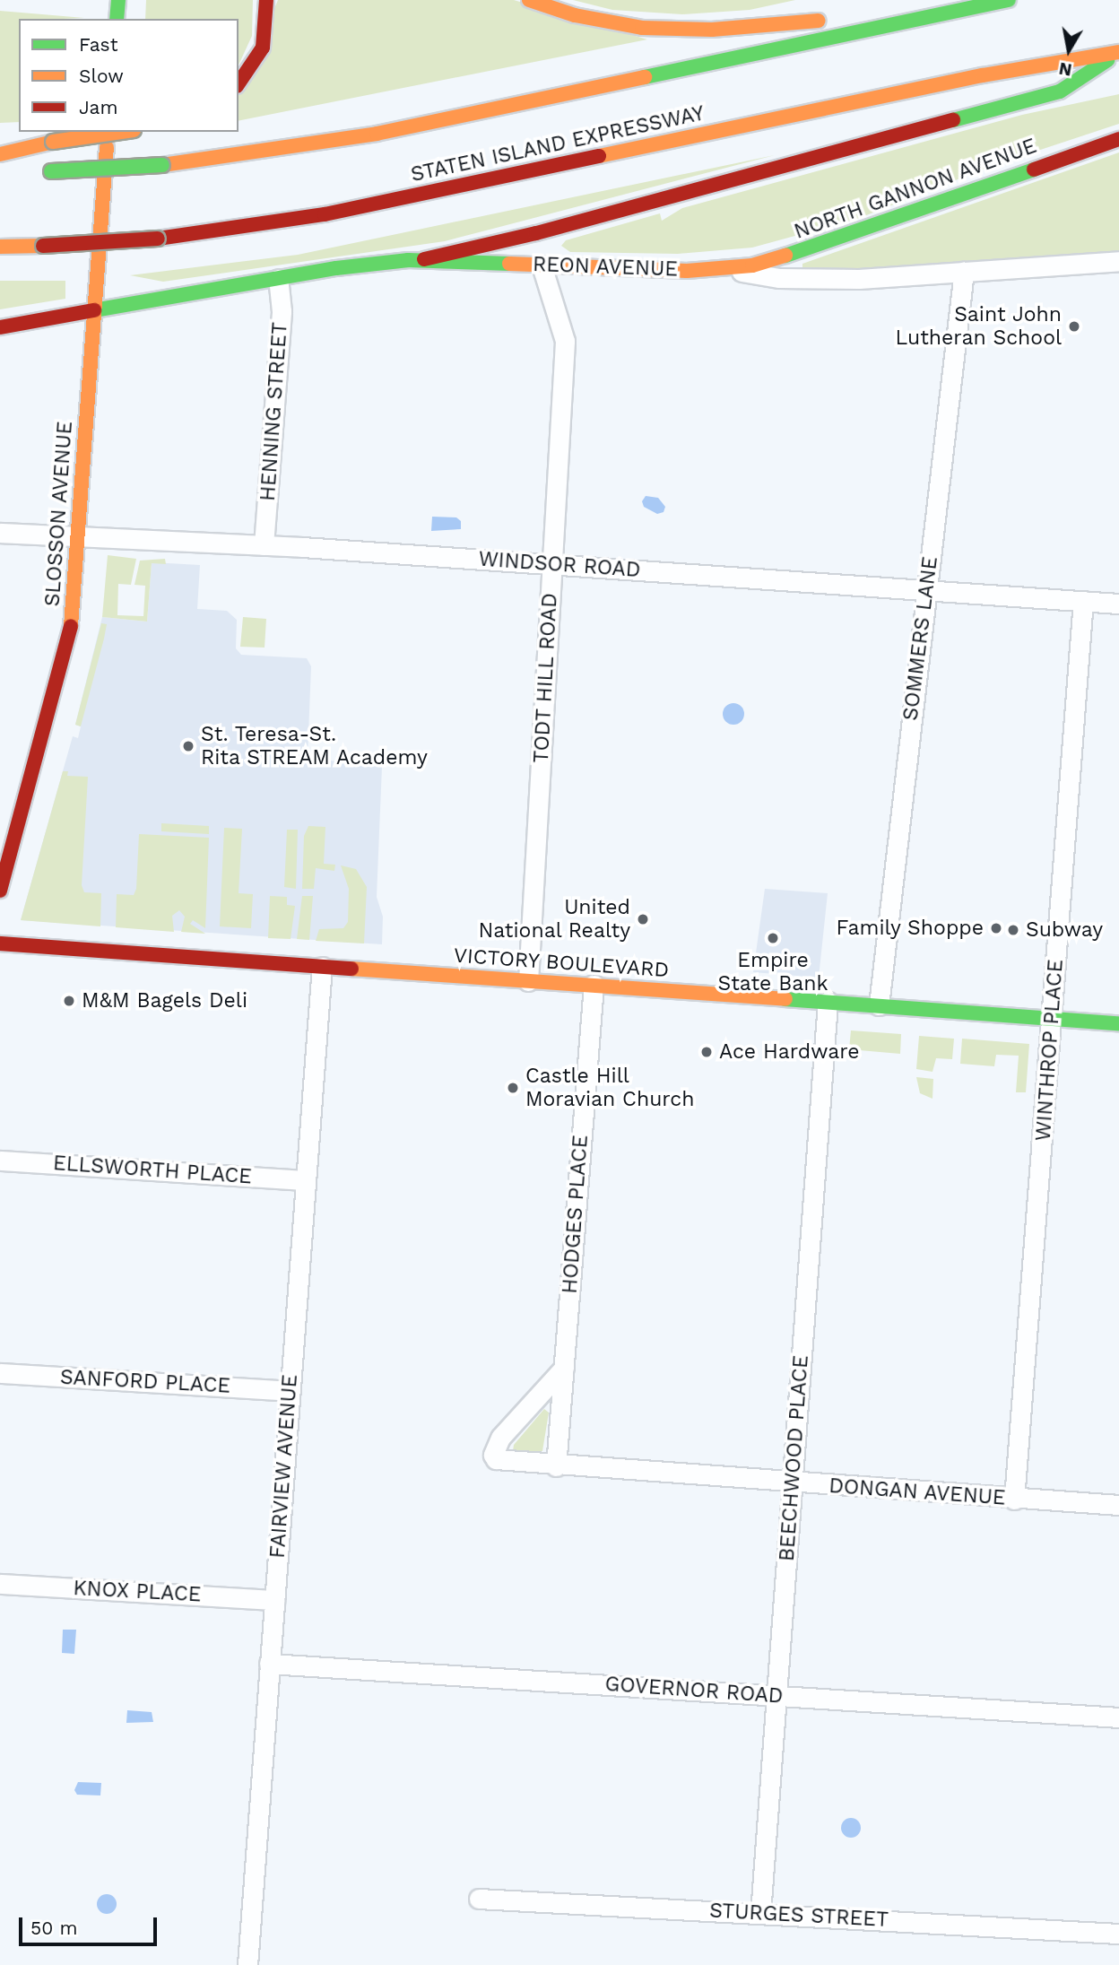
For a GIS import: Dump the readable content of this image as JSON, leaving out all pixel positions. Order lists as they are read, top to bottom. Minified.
{"streets":{"main road":["STATEN ISLAND EXPRESSWAY","NORTH GANNON AVENUE","REON AVENUE","SLOSSON AVENUE","VICTORY BOULEVARD"],"street":["HENNING STREET","WINDSOR ROAD","SOMMERS LANE","TODT HILL ROAD","WINTHROP PLACE","ELLSWORTH PLACE","HODGES PLACE","SANFORD PLACE","BEECHWOOD PLACE","FAIRVIEW AVENUE","DONGAN AVENUE","KNOX PLACE","GOVERNOR ROAD","STURGES STREET"]},"crossings":[["NORTH GANNON AVENUE","REON AVENUE"],["REON AVENUE","HENNING STREET"],["REON AVENUE","SLOSSON AVENUE"],["REON AVENUE","SOMMERS LANE"],["REON AVENUE","TODT HILL ROAD"],["HENNING STREET","WINDSOR ROAD"],["SLOSSON AVENUE","WINDSOR ROAD"],["WINDSOR ROAD","SOMMERS LANE"],["WINDSOR ROAD","TODT HILL ROAD"],["WINDSOR ROAD","WINTHROP PLACE"],["SOMMERS LANE","VICTORY BOULEVARD"],["TODT HILL ROAD","VICTORY BOULEVARD"],["VICTORY BOULEVARD","WINTHROP PLACE"],["VICTORY BOULEVARD","HODGES PLACE"],["VICTORY BOULEVARD","BEECHWOOD PLACE"],["VICTORY BOULEVARD","FAIRVIEW AVENUE"],["WINTHROP PLACE","DONGAN AVENUE"],["ELLSWORTH PLACE","FAIRVIEW AVENUE"],["HODGES PLACE","DONGAN AVENUE"],["SANFORD PLACE","FAIRVIEW AVENUE"],["BEECHWOOD PLACE","DONGAN AVENUE"],["BEECHWOOD PLACE","GOVERNOR ROAD"],["BEECHWOOD PLACE","STURGES STREET"],["FAIRVIEW AVENUE","KNOX PLACE"],["FAIRVIEW AVENUE","GOVERNOR ROAD"]],"places":["Saint John Lutheran School","St. Teresa-St. Rita STREAM Academy","United National Realty","Family Shoppe","Subway","Empire State Bank","M&M Bagels Deli","Ace Hardware","Castle Hill Moravian Church"],"legend":["Fast","Slow","Jam"],"scale_bar":"50 m","north":"bottom"}
